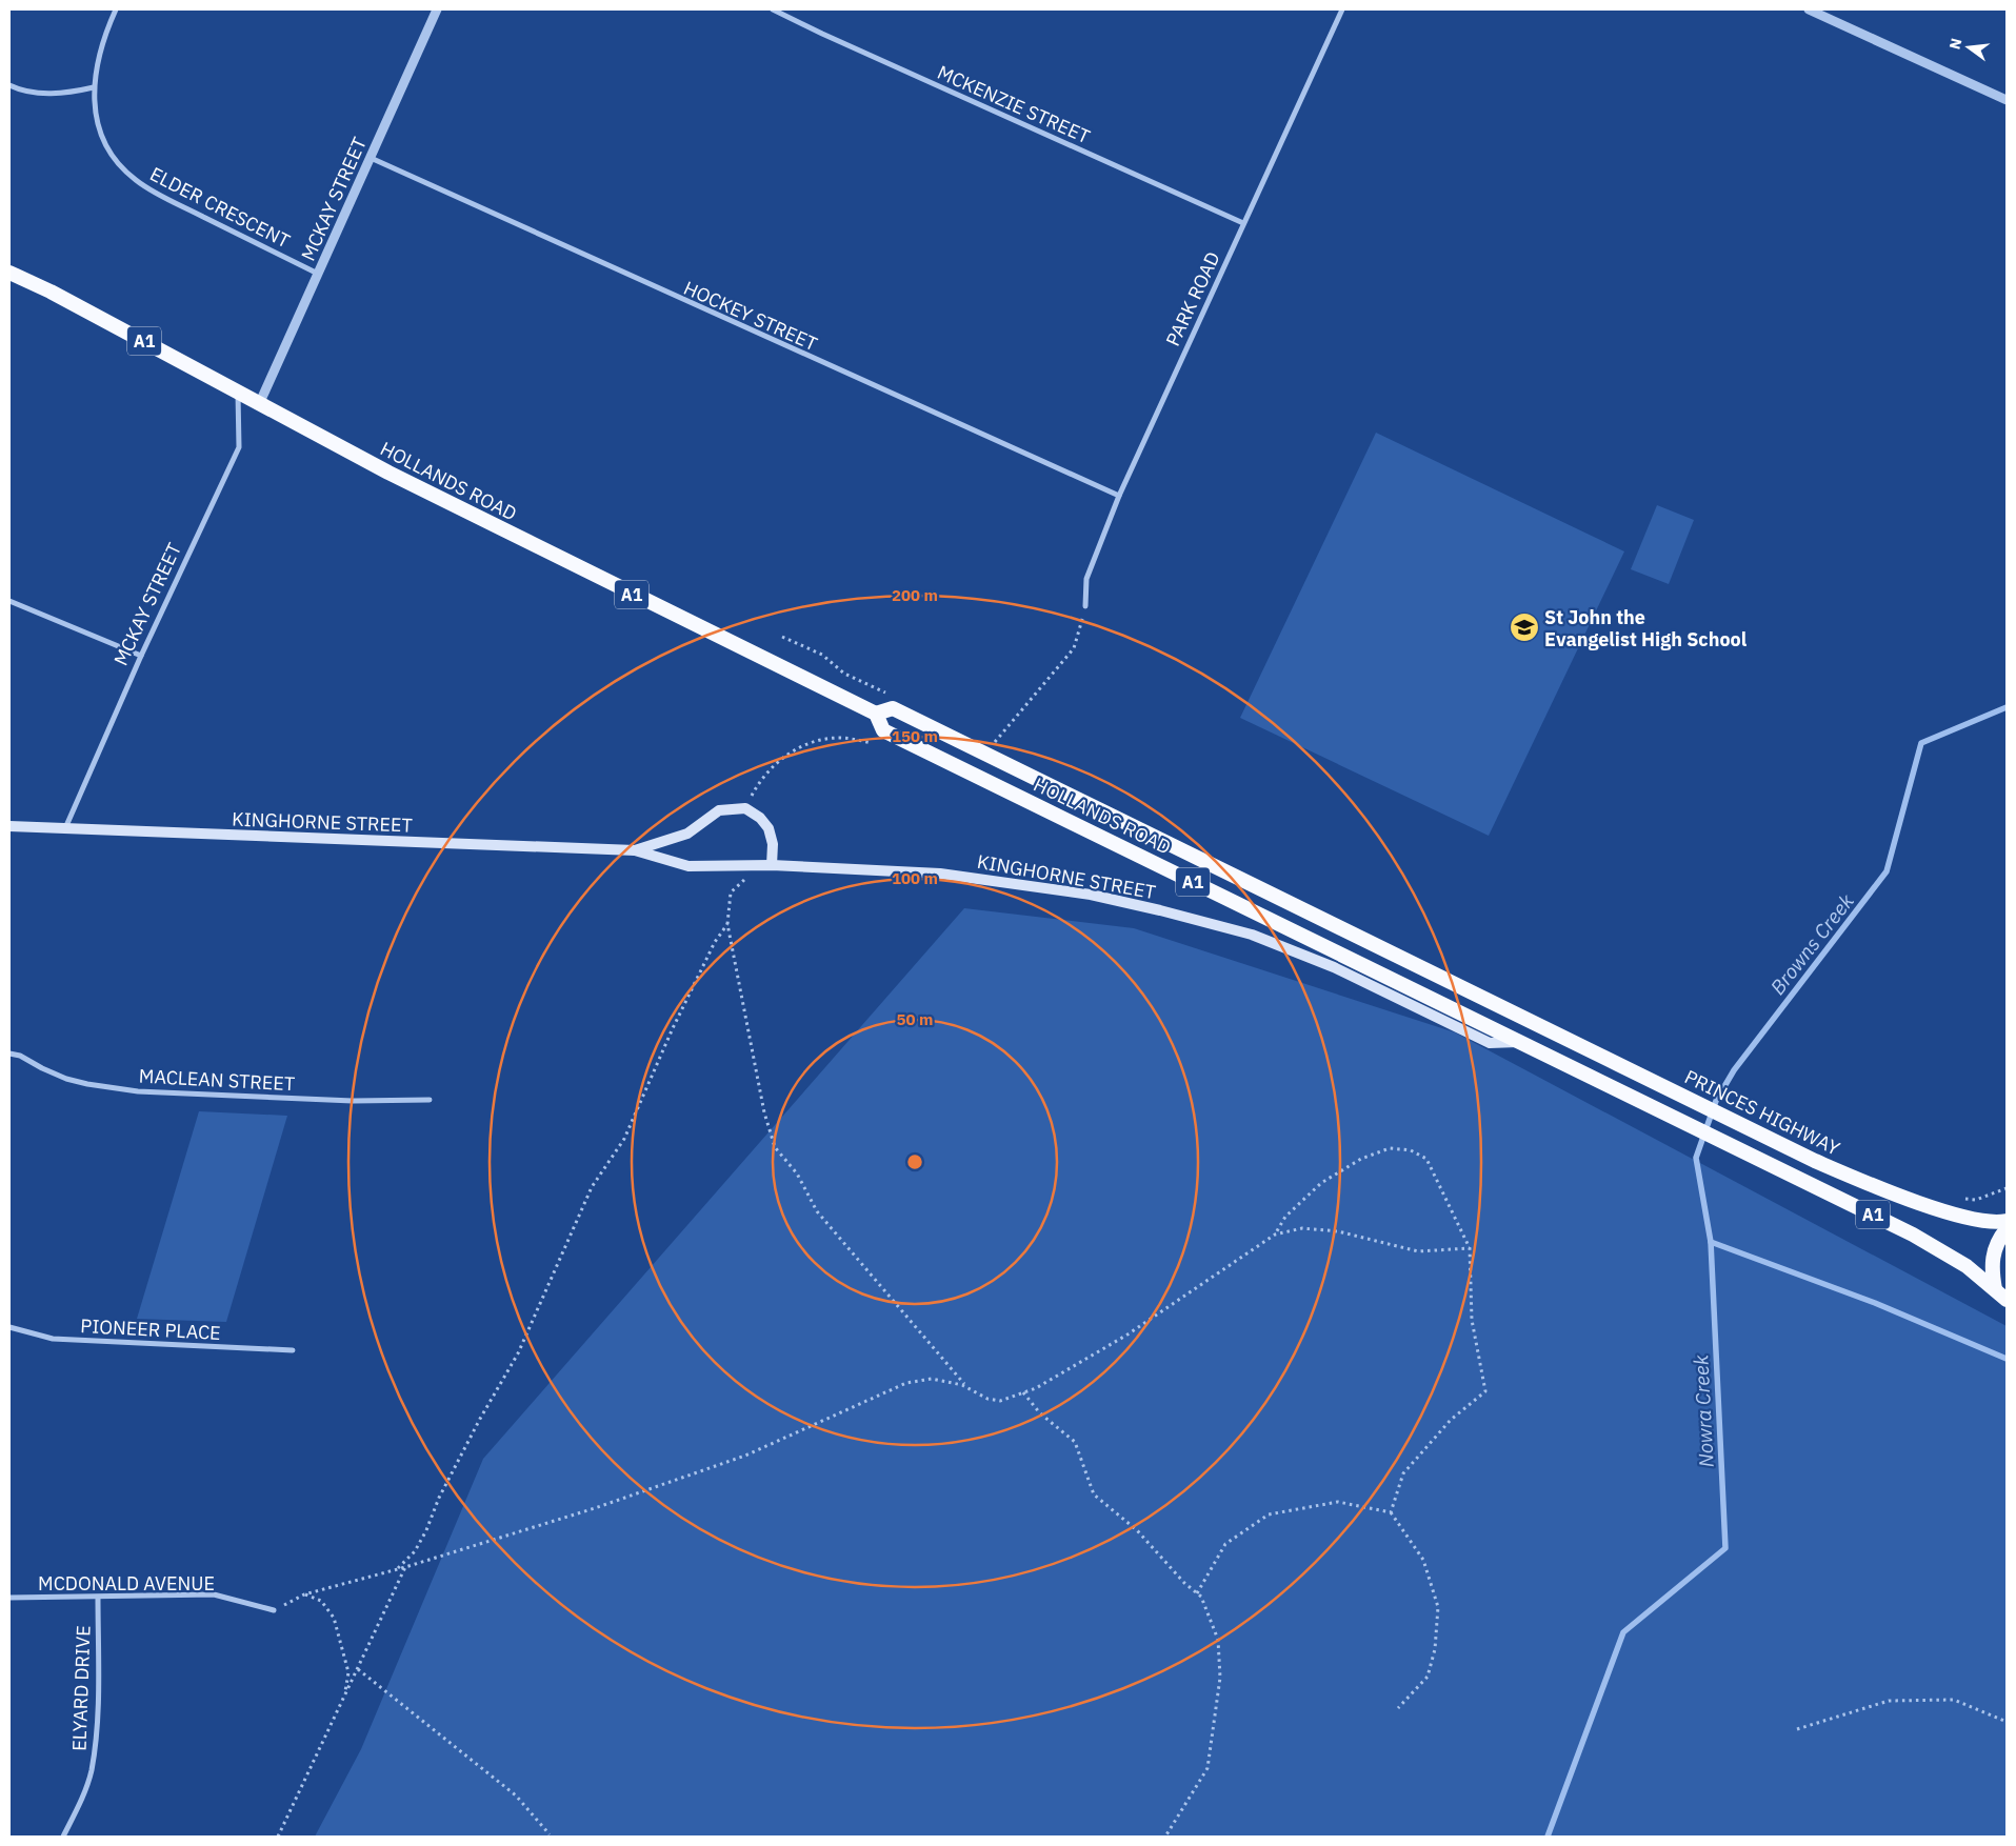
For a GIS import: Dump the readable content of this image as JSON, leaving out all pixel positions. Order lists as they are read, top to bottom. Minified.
{"streets":{"highway":["A1","HOLLANDS ROAD","PRINCES HIGHWAY"],"main road":["KINGHORNE STREET"],"street":["MCKENZIE STREET","MCKAY STREET","ELDER CRESCENT","PARK ROAD","HOCKEY STREET","MACLEAN STREET","PIONEER PLACE","MCDONALD AVENUE","ELYARD DRIVE"]},"crossings":[["MCKENZIE STREET","PARK ROAD"],["MCKAY STREET","ELDER CRESCENT"],["MCKAY STREET","HOCKEY STREET"],["MCKAY STREET","HOLLANDS ROAD"],["MCKAY STREET","KINGHORNE STREET"],["PARK ROAD","HOCKEY STREET"],["A1","HOLLANDS ROAD"],["A1","KINGHORNE STREET"],["HOLLANDS ROAD","KINGHORNE STREET"],["HOLLANDS ROAD","PRINCES HIGHWAY"],["MCDONALD AVENUE","ELYARD DRIVE"]],"water":["Browns Creek","Nowra Creek"],"places":{"school or university":["St John the Evangelist High School"]},"north":"left","rings":["200 m","150 m","100 m","50 m"]}
